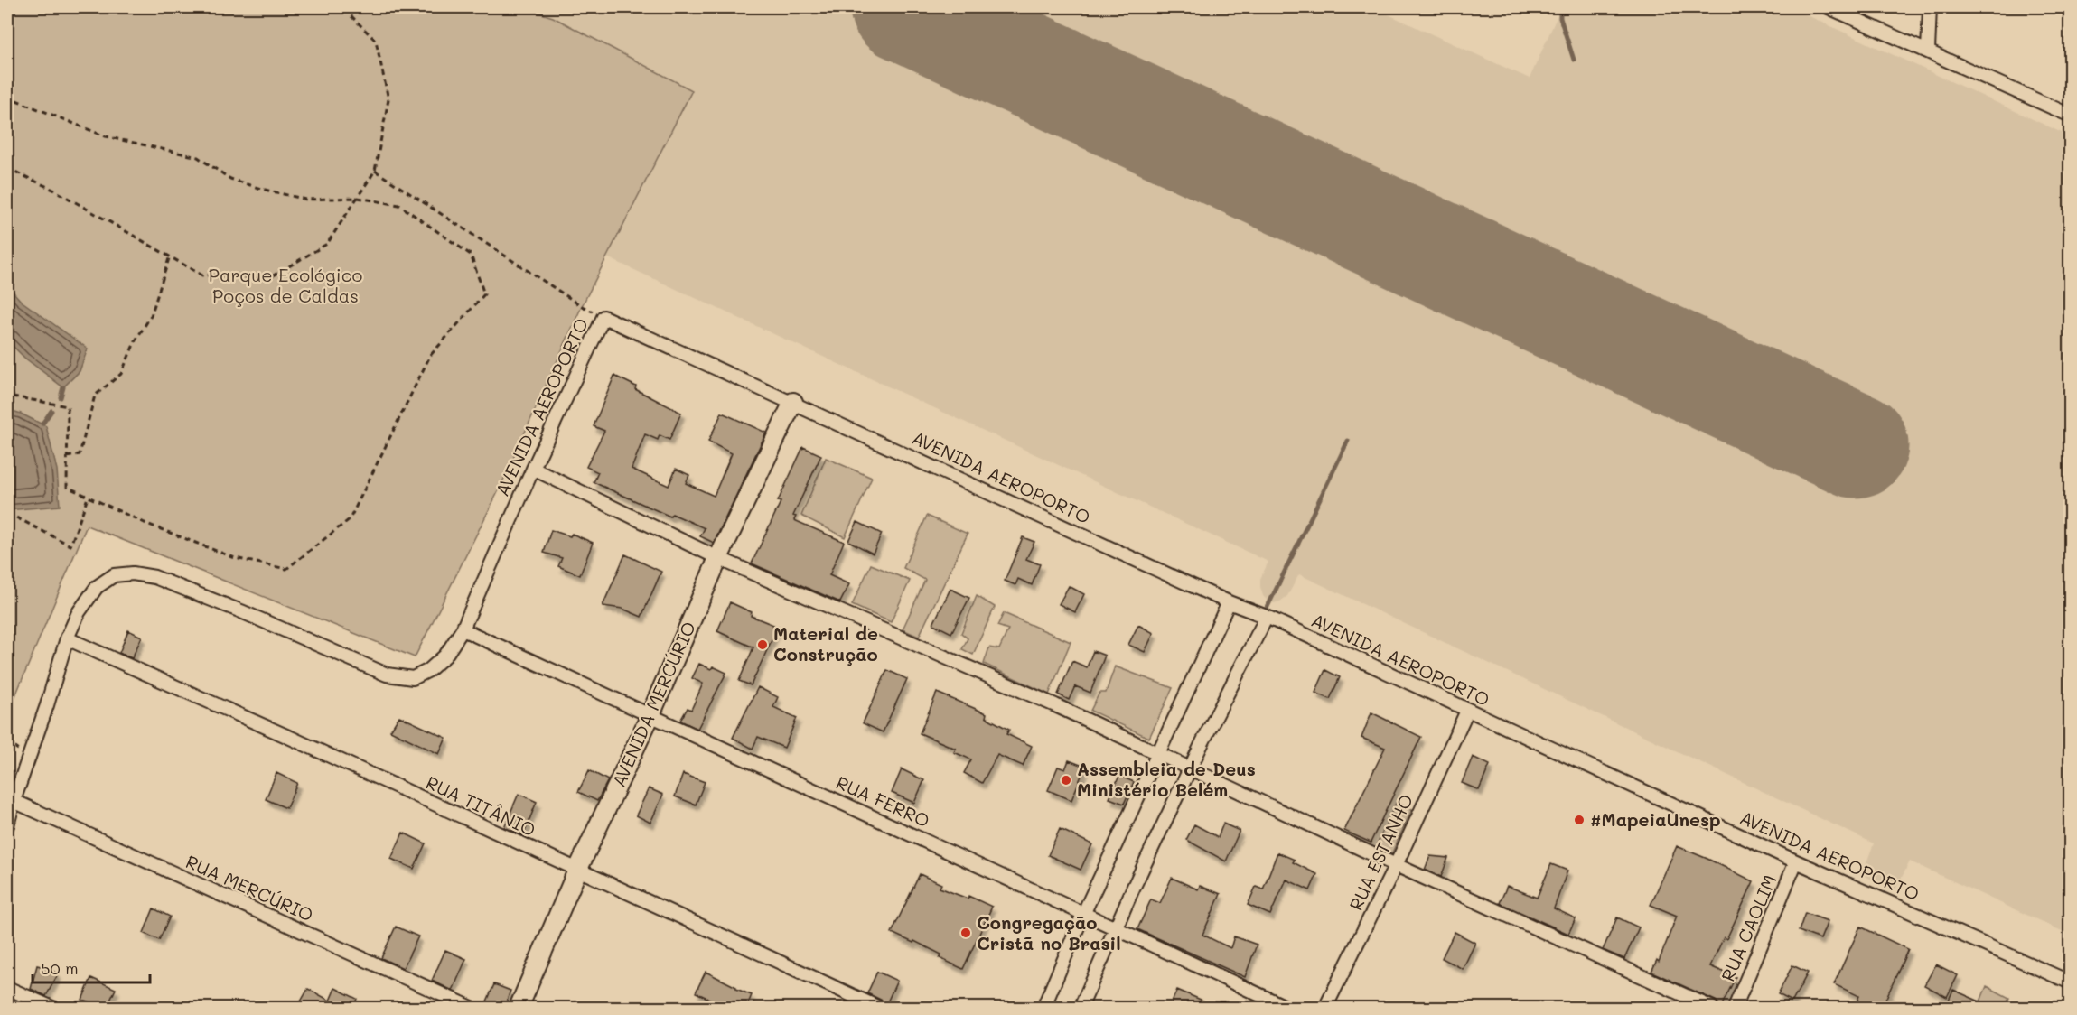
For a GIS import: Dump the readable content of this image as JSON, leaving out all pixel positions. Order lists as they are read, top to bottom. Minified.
{"streets":{"street":["AVENIDA AEROPORTO","AVENIDA MERCÚRIO","RUA FERRO","RUA TITÂNIO","RUA ESTANHO","RUA MERCÚRIO","RUA CAOLIM"]},"crossings":[["AVENIDA AEROPORTO","AVENIDA MERCÚRIO"],["AVENIDA AEROPORTO","RUA FERRO"],["AVENIDA AEROPORTO","RUA TITÂNIO"],["AVENIDA AEROPORTO","RUA ESTANHO"],["AVENIDA AEROPORTO","RUA CAOLIM"],["AVENIDA MERCÚRIO","RUA FERRO"],["AVENIDA MERCÚRIO","RUA TITÂNIO"]],"parks":["Parque Ecológico Poços de Caldas"],"places":["Material de Construção","Assembleia de Deus Ministério Belém","#MapeiaUnesp","Congregação Cristã no Brasil"],"scale_bar":"50 m"}
